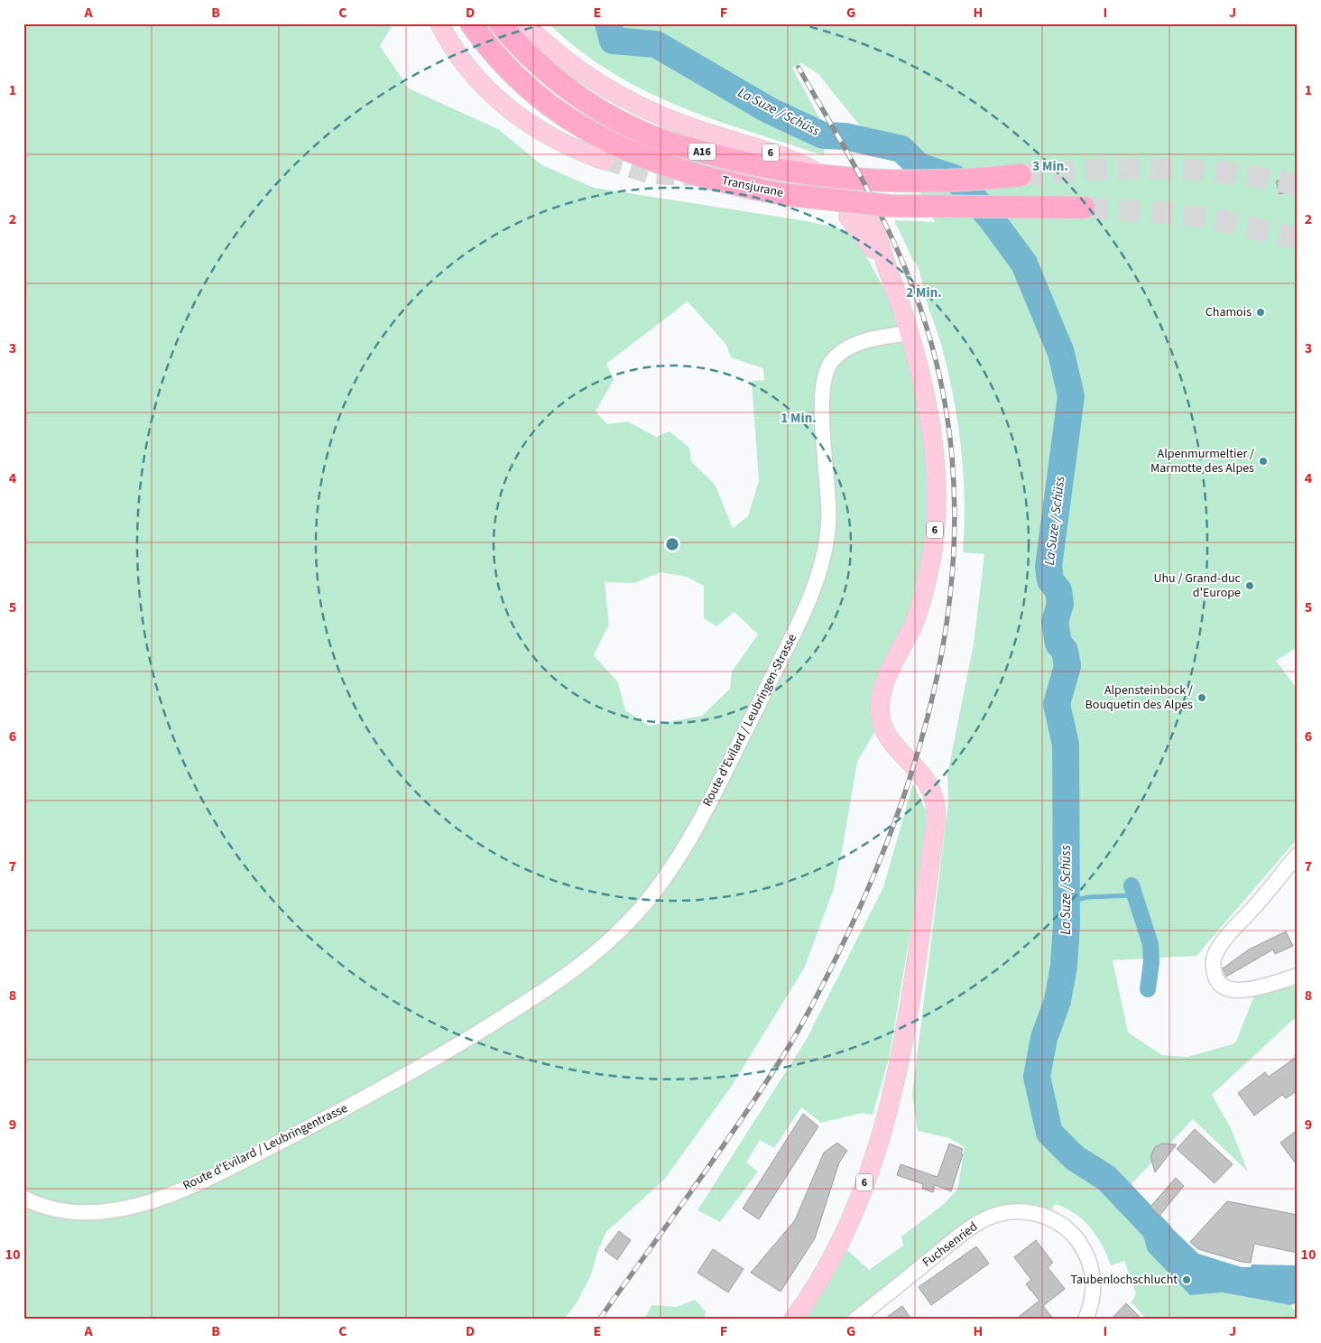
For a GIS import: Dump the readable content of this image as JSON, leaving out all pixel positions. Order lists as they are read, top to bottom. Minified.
{"streets":{"highway":["A16","Transjurane"],"main road":["6"],"street":["Route d'Evilard / Leubringen-Strasse","Route d'Evilard / Leubringentrasse","Fuchsenried"]},"crossings":[["6","Route d'Evilard / Leubringen-Strasse"],["Route d'Evilard / Leubringen-Strasse","Route d'Evilard / Leubringentrasse"]],"water":["La Suze / Schüss"],"places":["Chamois","Alpenmurmeltier / Marmotte des Alpes","Uhu / Grand-duc d'Europe","Alpensteinbock / Bouquetin des Alpes","Taubenlochschlucht"],"grid":{"columns":["A","B","C","D","E","F","G","H","I","J"],"rows":["1","2","3","4","5","6","7","8","9","10"]},"rings":["3 Min.","2 Min.","1 Min."]}
